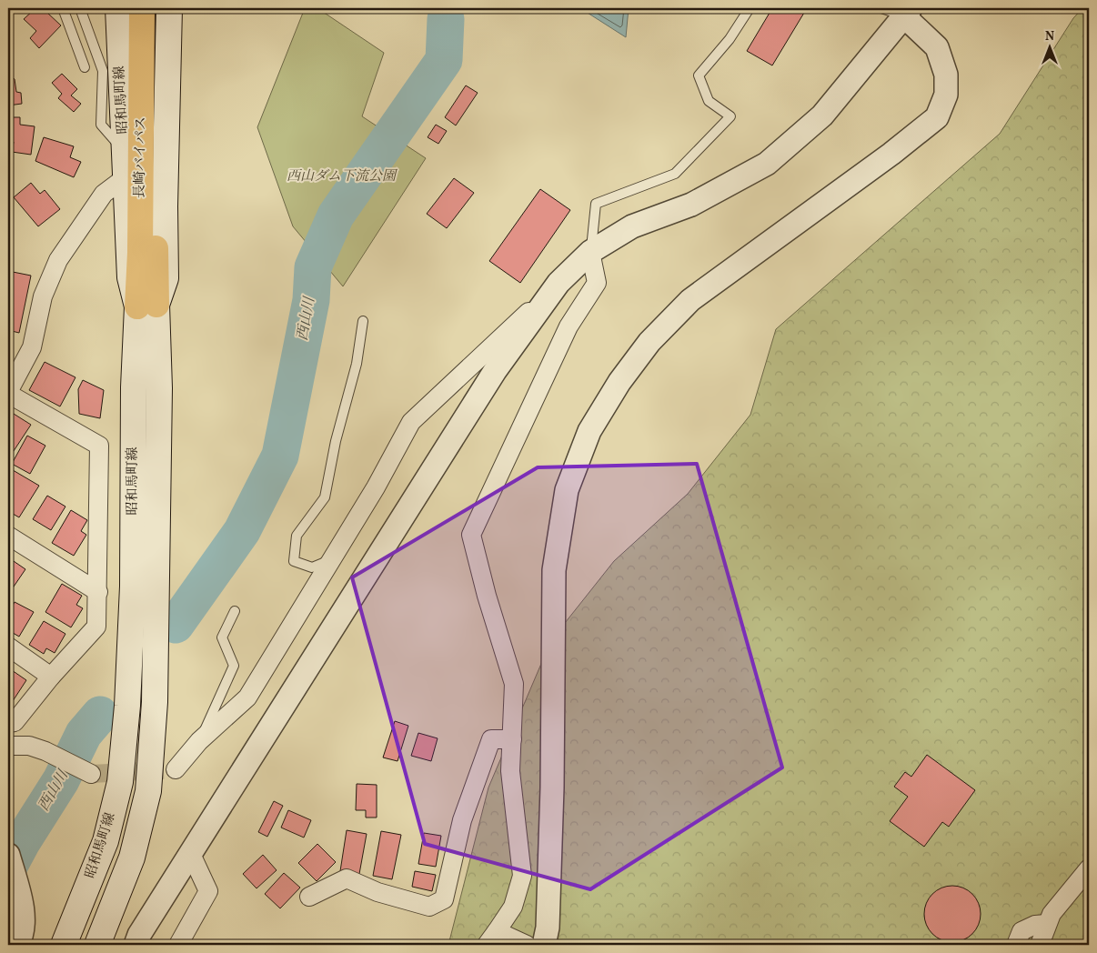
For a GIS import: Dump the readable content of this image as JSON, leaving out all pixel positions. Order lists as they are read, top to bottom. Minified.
{"streets":{"highway":["長崎バイパス"],"main road":["昭和馬町線"]},"crossings":[["昭和馬町線","長崎バイパス"]],"water":["西山川"],"parks":["西山ダム下流公園"],"north":"top"}
